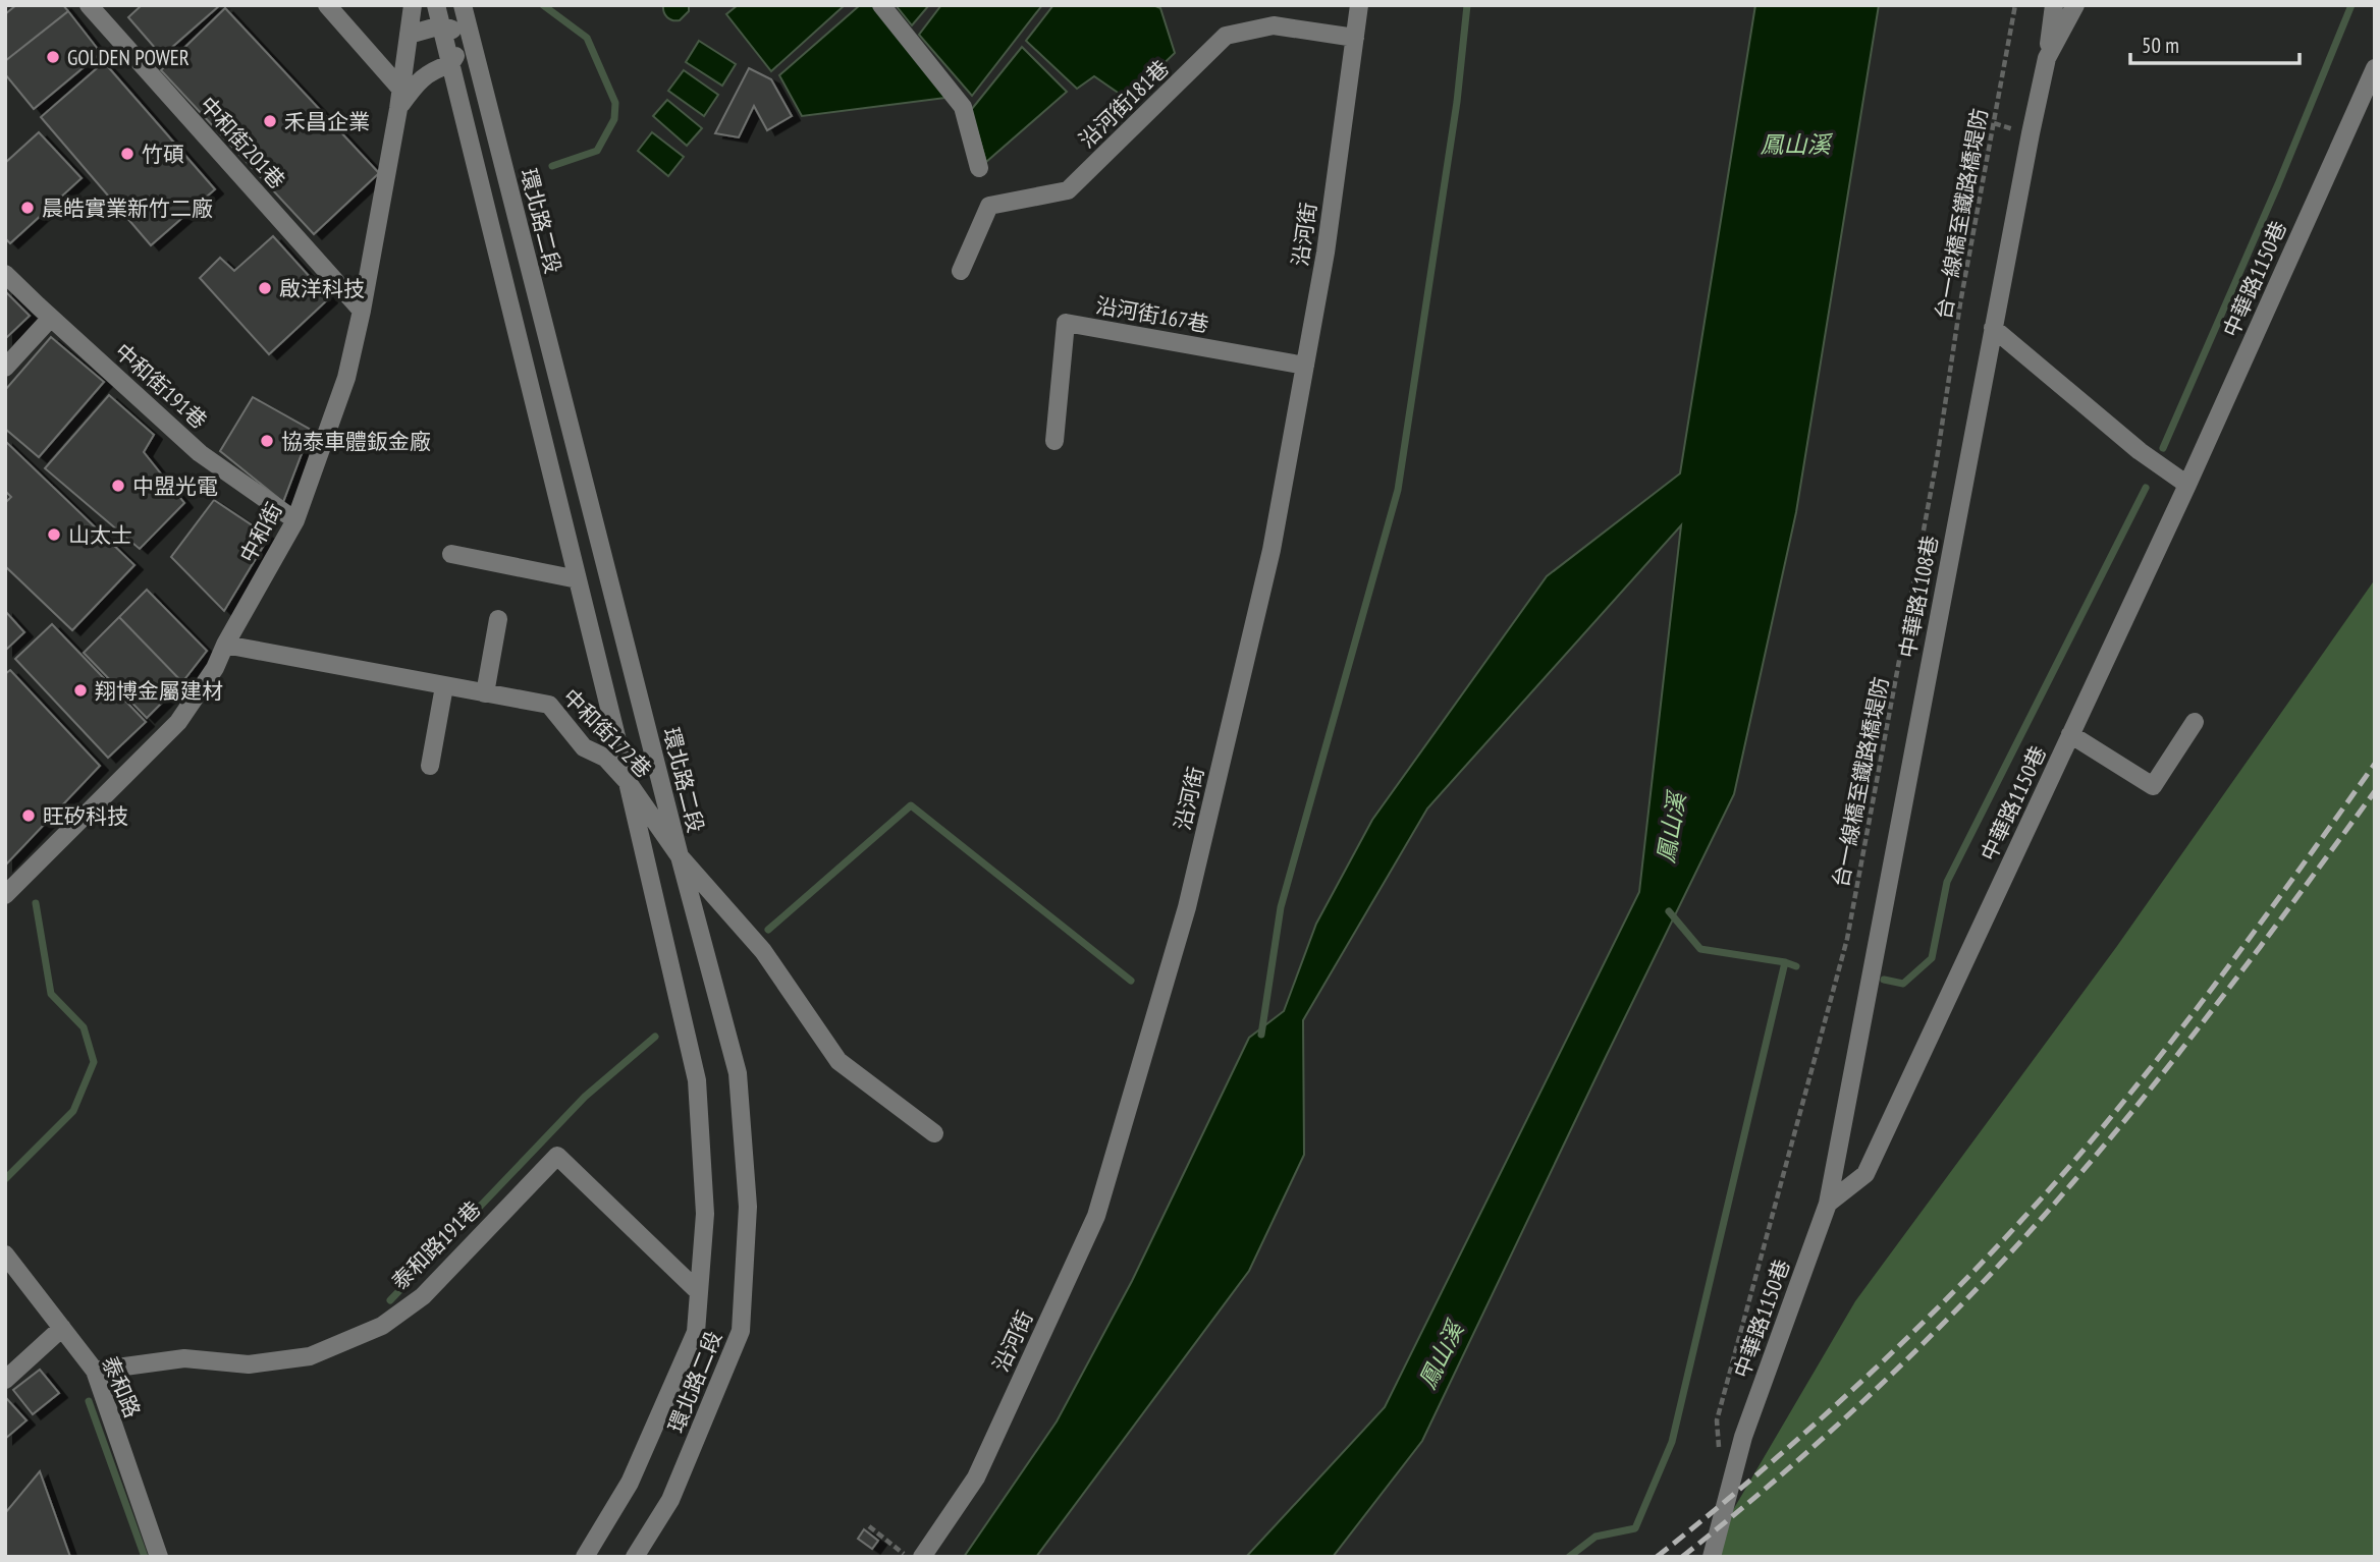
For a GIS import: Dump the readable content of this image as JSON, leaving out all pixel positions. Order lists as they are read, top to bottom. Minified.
{"streets":{"street":["沿河街181巷","中和街201巷","環北路二段","沿河街","中華路1150巷","沿河街167巷","中和街191巷","中和街","中華路1108巷","中和街172巷","泰和路191巷","泰和路"],"path":["台一線橋至鐵路橋堤防"]},"crossings":[["沿河街181巷","沿河街"],["中和街201巷","中和街"],["環北路二段","中和街"],["環北路二段","中和街172巷"],["環北路二段","泰和路191巷"],["沿河街","沿河街167巷"],["中華路1150巷","中華路1108巷"],["中和街191巷","中和街"],["中和街","中和街172巷"],["泰和路191巷","泰和路"]],"water":["鳳山溪"],"places":["GOLDEN POWER","禾昌企業","竹碩","晨皓實業新竹二廠","啟洋科技","協泰車體鈑金廠","中盟光電","山太士","翔博金屬建材","旺矽科技"],"scale_bar":"50 m"}
